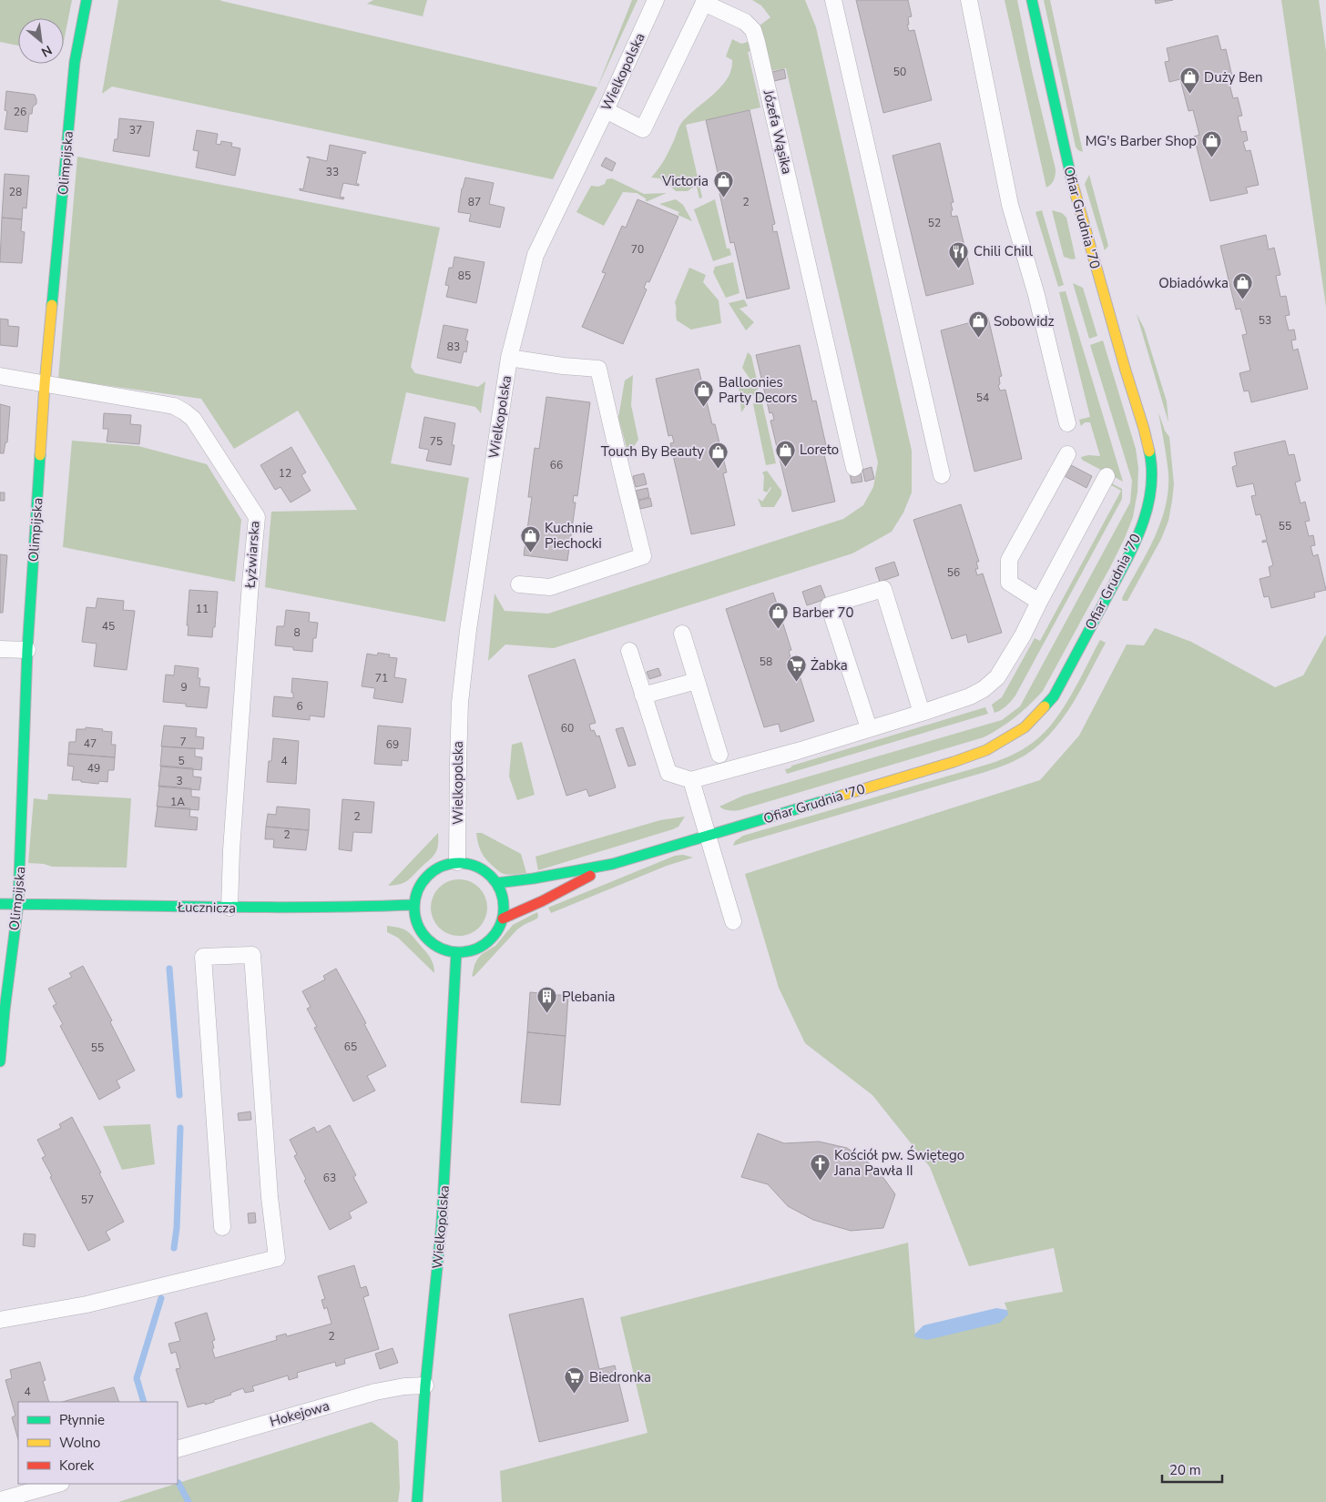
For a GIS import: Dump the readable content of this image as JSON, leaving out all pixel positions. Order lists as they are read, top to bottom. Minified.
{"streets":{"street":["Wielkopolska","Józefa Wąsika","Olimpijska","Ofiar Grudnia '70","Łyżwiarska","Łucznicza","Hokejowa"]},"crossings":[["Wielkopolska","Józefa Wąsika"],["Wielkopolska","Ofiar Grudnia '70"],["Wielkopolska","Łucznicza"],["Wielkopolska","Hokejowa"],["Olimpijska","Łyżwiarska"],["Olimpijska","Łucznicza"],["Ofiar Grudnia '70","Łucznicza"],["Łyżwiarska","Łucznicza"]],"places":{"shop":["Duży Ben","MG's Barber Shop","Victoria","Obiadówka","Sobowidz","Balloonies Party Decors","Loreto","Touch By Beauty","Kuchnie Piechocki","Barber 70"],"restaurant":["Chili Chill"],"supermarket":["Żabka","Biedronka"],"building":["Plebania"],"church":["Kościół pw. Świętego Jana Pawła II"]},"house_numbers":["50","26","37","33","28","87","2","52","70","85","53","83","54","75","66","12","55","56","11","45","8","58","71","9","6","60","7","47","69","5","4","49","3","1A","2","2","65","55","63","57","2","4"],"legend":["Płynnie","Wolno","Korek"],"scale_bar":"20 m","north":"bottom right"}
